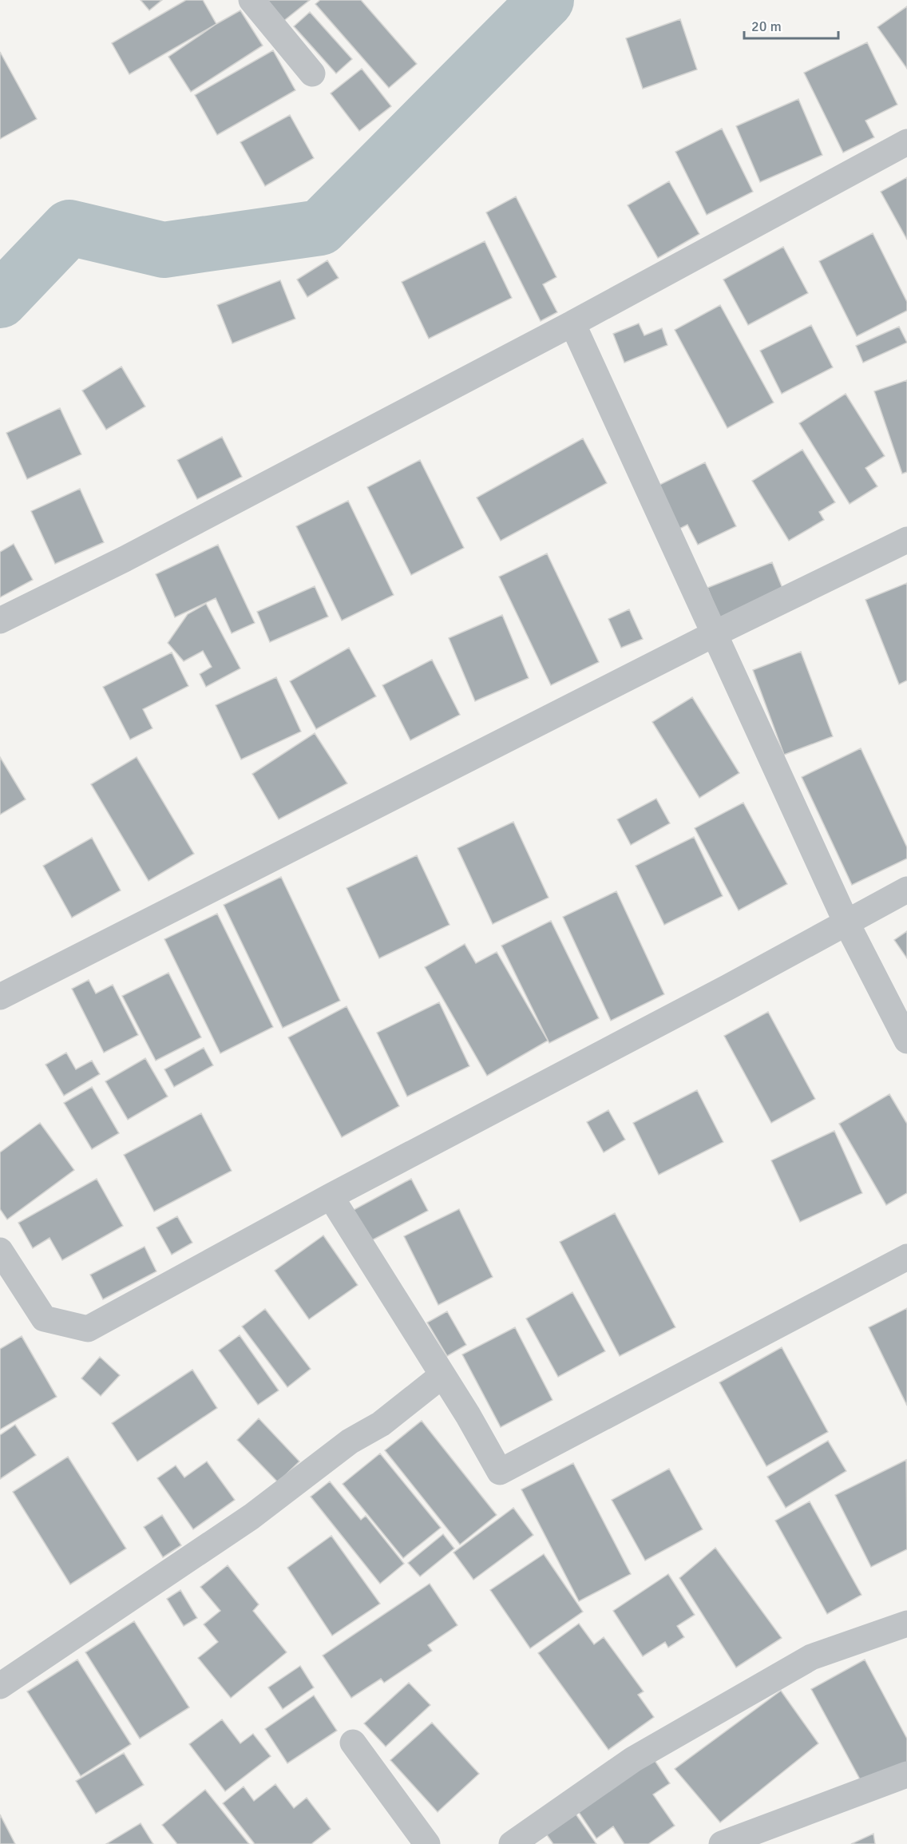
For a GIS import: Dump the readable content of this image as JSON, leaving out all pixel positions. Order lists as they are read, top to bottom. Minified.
{"scale_bar":"20 m"}
